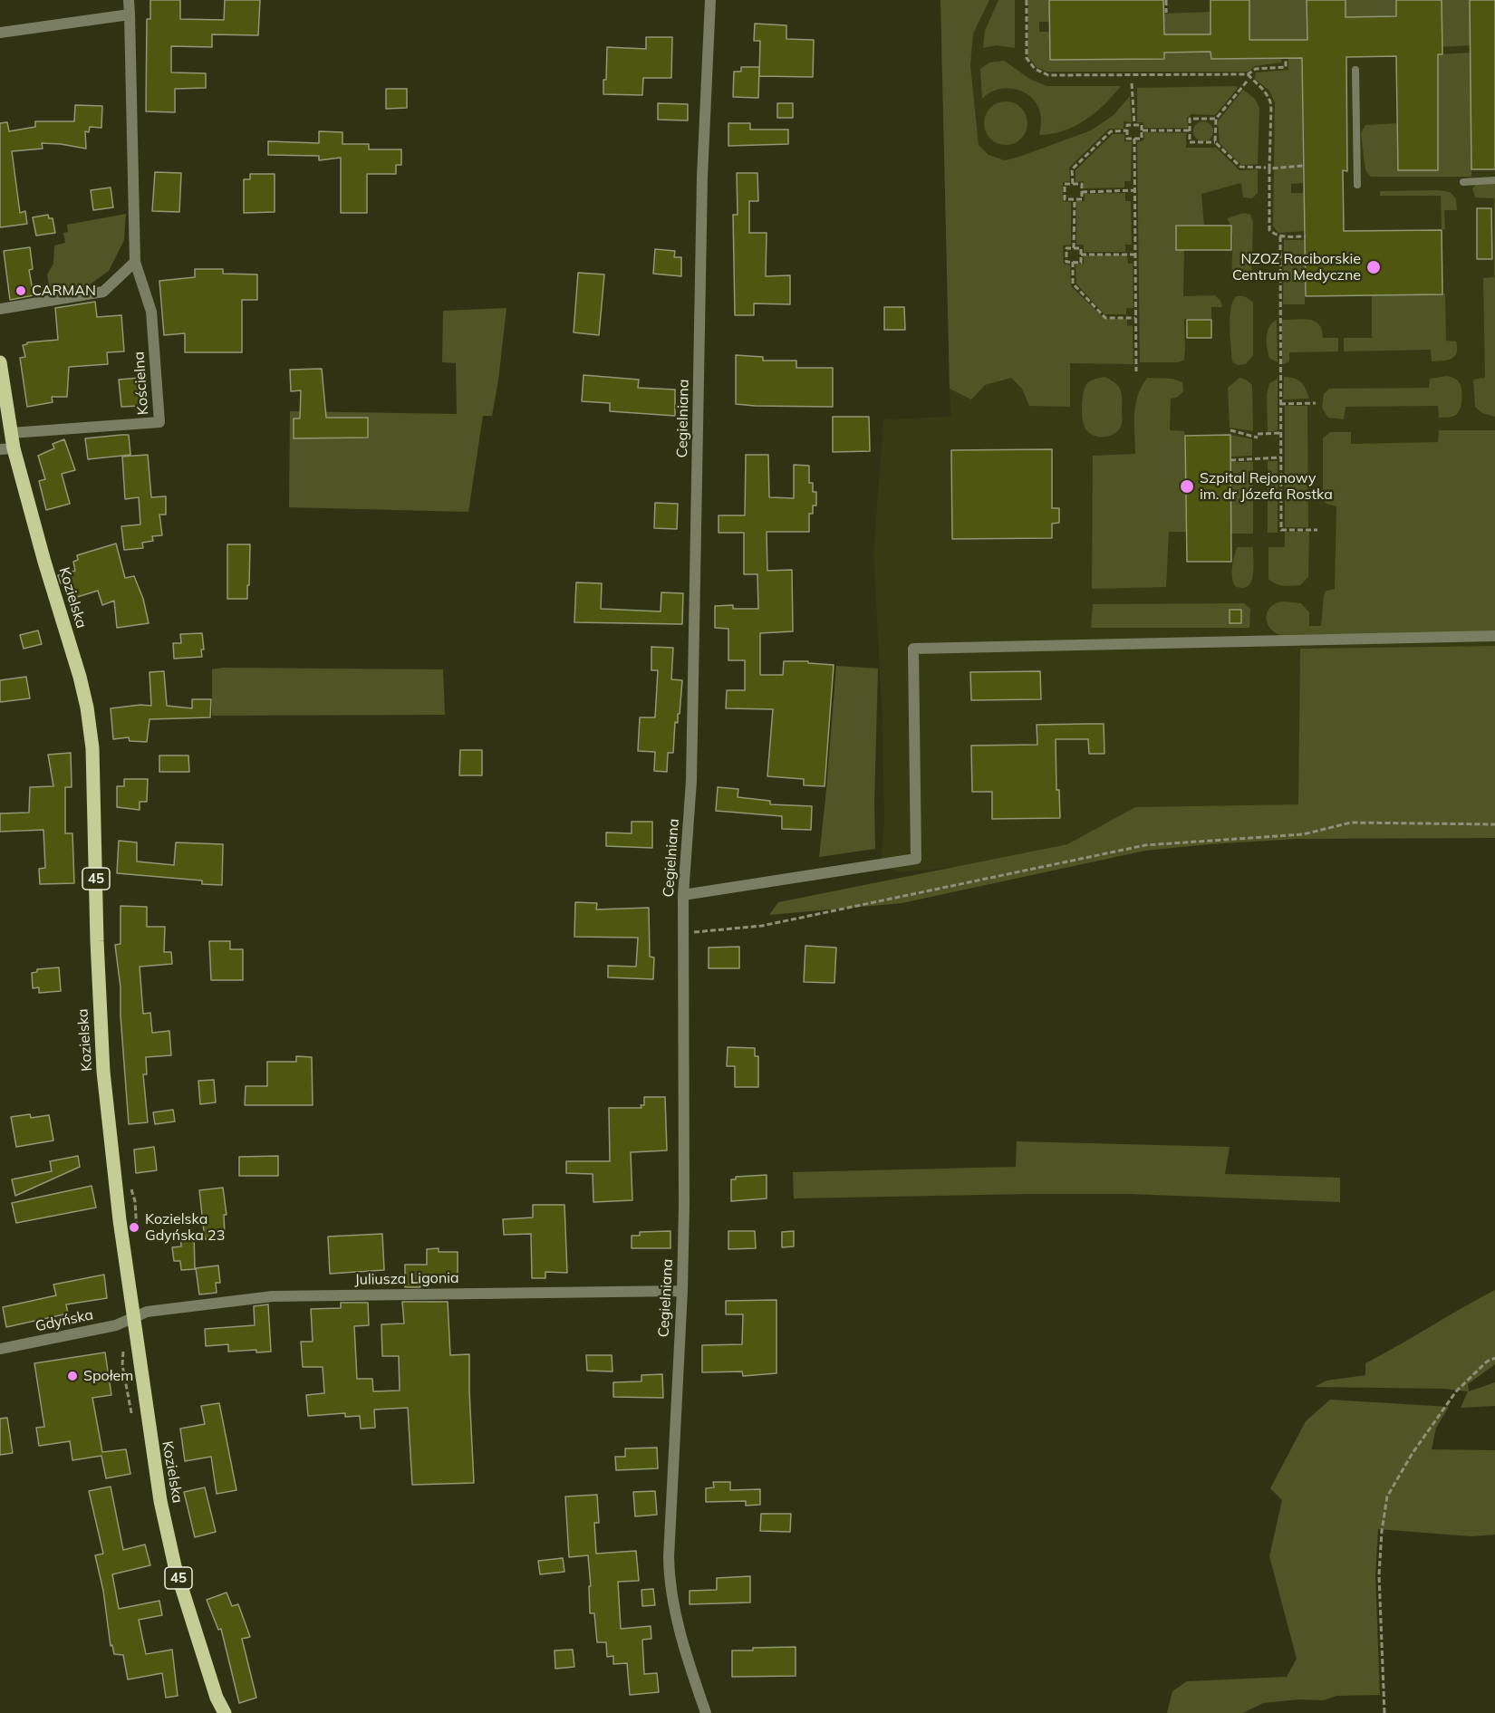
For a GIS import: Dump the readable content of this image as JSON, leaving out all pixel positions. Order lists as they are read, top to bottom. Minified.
{"streets":{"main road":["Kozielska","45"],"street":["Kościelna","Cegielniana","Juliusza Ligonia","Gdyńska"]},"crossings":[["Kościelna","Kozielska"],["Cegielniana","Juliusza Ligonia"],["Kozielska","Juliusza Ligonia"],["Kozielska","Gdyńska"],["Juliusza Ligonia","Gdyńska"]],"places":["NZOZ Raciborskie Centrum Medyczne","CARMAN","Szpital Rejonowy im. dr Józefa Rostka","Kozielska Gdyńska 23","Społem"]}
